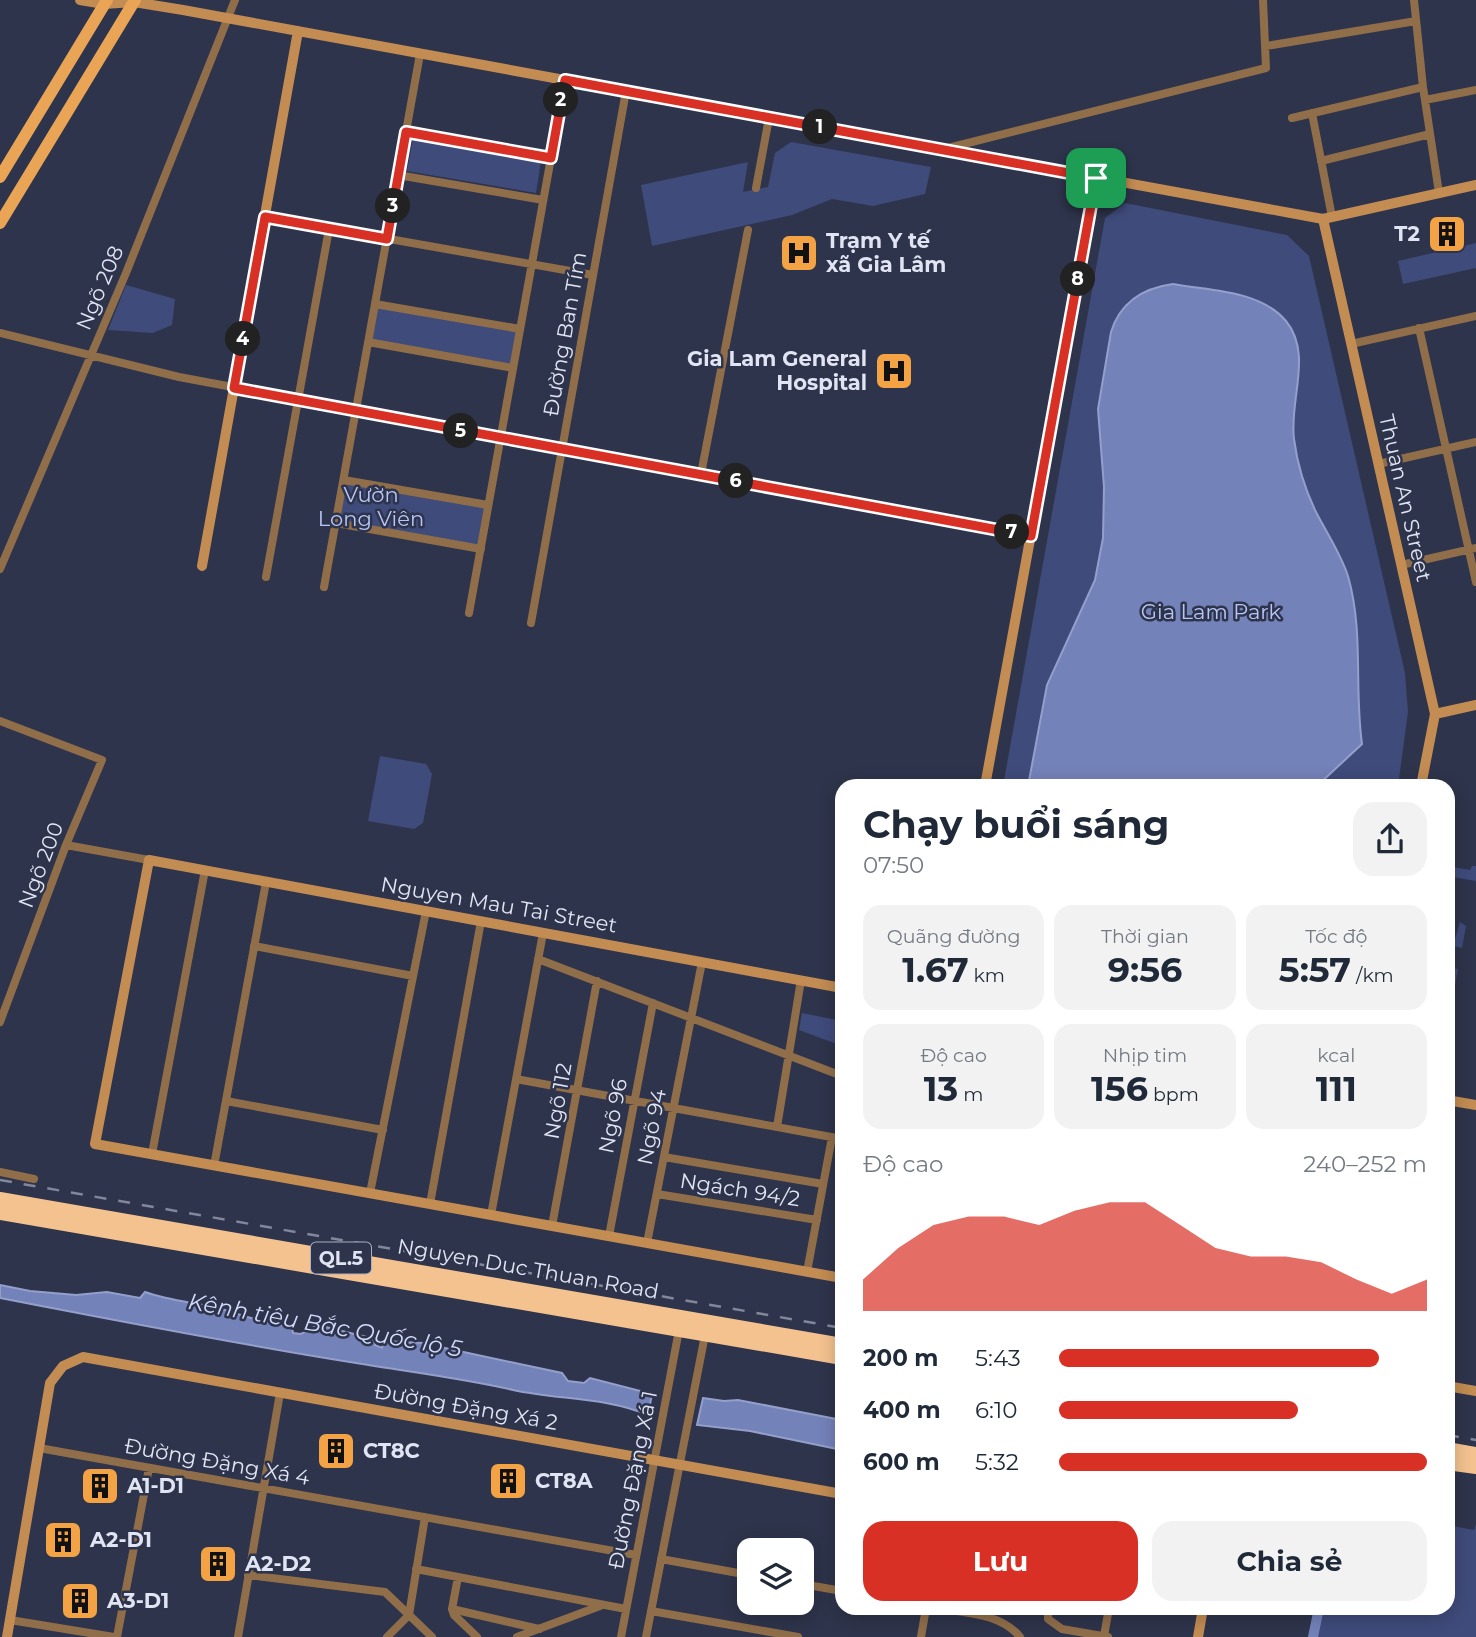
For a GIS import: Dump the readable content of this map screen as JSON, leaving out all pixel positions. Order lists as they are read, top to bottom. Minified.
{"streets":{"highway":["QL.5","Nguyen Duc Thuan Road"],"street":["Ngõ 208","Đường Ban Tím","Thuan An Street","Ngõ 200","Nguyen Mau Tai Street","Ngõ 112","Ngõ 96","Ngõ 94","Ngách 94/2","Đường Đặng Xá 2","Đường Đặng Xá 4","Đường Đặng Xá 1"]},"crossings":[["Nguyen Mau Tai Street","Ngõ 94"],["Ngõ 94","Ngách 94/2"],["Nguyen Duc Thuan Road","Đường Đặng Xá 1"],["Đường Đặng Xá 2","Đường Đặng Xá 4"],["Đường Đặng Xá 2","Đường Đặng Xá 1"],["Đường Đặng Xá 4","Đường Đặng Xá 1"]],"water":["Kênh tiêu Bắc Quốc lộ 5"],"parks":["Vườn Long Viên","Gia Lam Park"],"places":{"building":["T2","CT8C","CT8A","A1-D1","A2-D1","A2-D2","A3-D1"],"hospital":["Trạm Y tế xã Gia Lâm","Gia Lam General Hospital"]},"page":{"pins":["2","1","3","8","4","5","6","7"],"heading":["Chạy buổi sáng","07:50"],"stats":[["Quãng đường","1.67 km"],["Thời gian","9:56"],["Tốc độ","5:57 /km"],["Độ cao","13 m"],["Nhịp tim","156 bpm"],["kcal","111"]],"chart":["Độ cao","240–252 m"],"list":[{"name":"200 m","note":"5:43"},{"name":"400 m","note":"6:10"},{"name":"600 m","note":"5:32"}],"buttons":["Lưu","Chia sẻ"]}}
